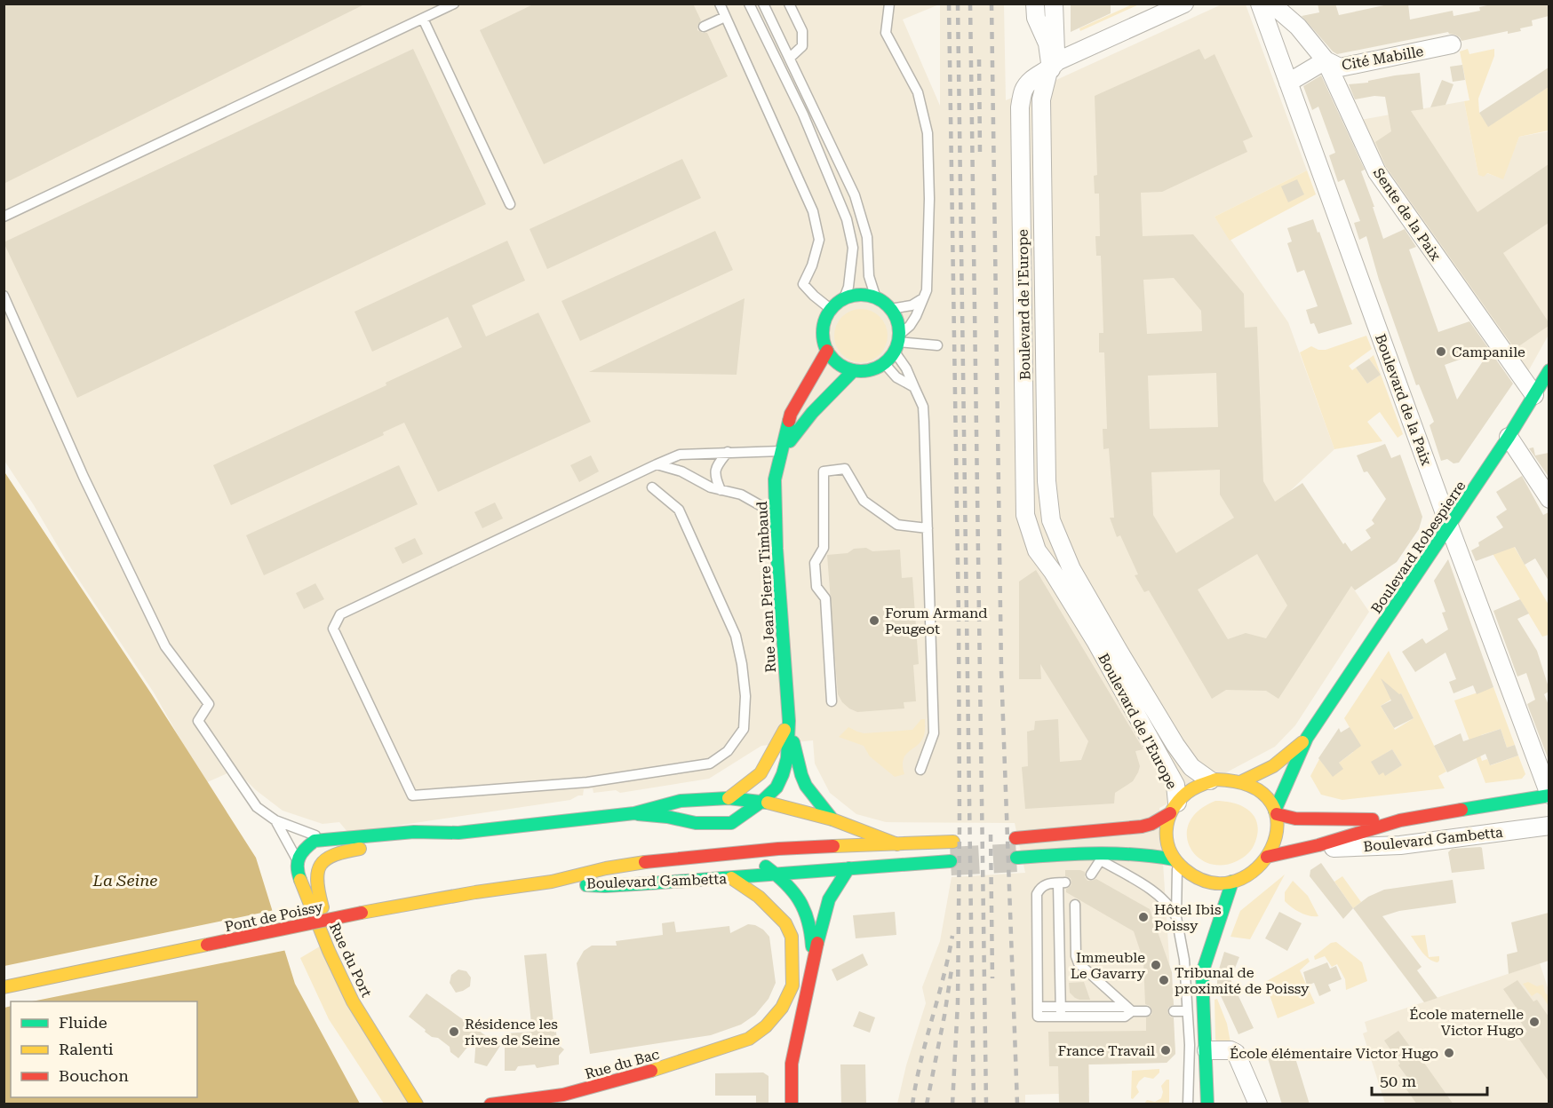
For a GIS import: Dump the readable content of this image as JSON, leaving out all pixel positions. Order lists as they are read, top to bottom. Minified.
{"streets":{"main road":["Boulevard Robespierre","Rue Jean Pierre Timbaud","Boulevard Gambetta","Pont de Poissy","Rue du Port","Rue du Bac"],"street":["Cité Mabille","Sente de la Paix","Boulevard de l'Europe","Boulevard de la Paix"]},"crossings":[["Cité Mabille","Sente de la Paix"],["Cité Mabille","Boulevard de la Paix"],["Sente de la Paix","Boulevard Robespierre"],["Boulevard de l'Europe","Boulevard Robespierre"],["Boulevard de l'Europe","Boulevard Gambetta"],["Boulevard de la Paix","Boulevard Robespierre"],["Boulevard de la Paix","Boulevard Gambetta"],["Boulevard Robespierre","Boulevard Gambetta"],["Boulevard Gambetta","Pont de Poissy"],["Boulevard Gambetta","Rue du Bac"]],"water":["La Seine"],"places":["Campanile","Forum Armand Peugeot","Hôtel Ibis Poissy","Immeuble Le Gavarry","Tribunal de proximité de Poissy","École maternelle Victor Hugo","Résidence les rives de Seine","France Travail","École élémentaire Victor Hugo"],"legend":["Fluide","Ralenti","Bouchon"],"scale_bar":"50 m"}
